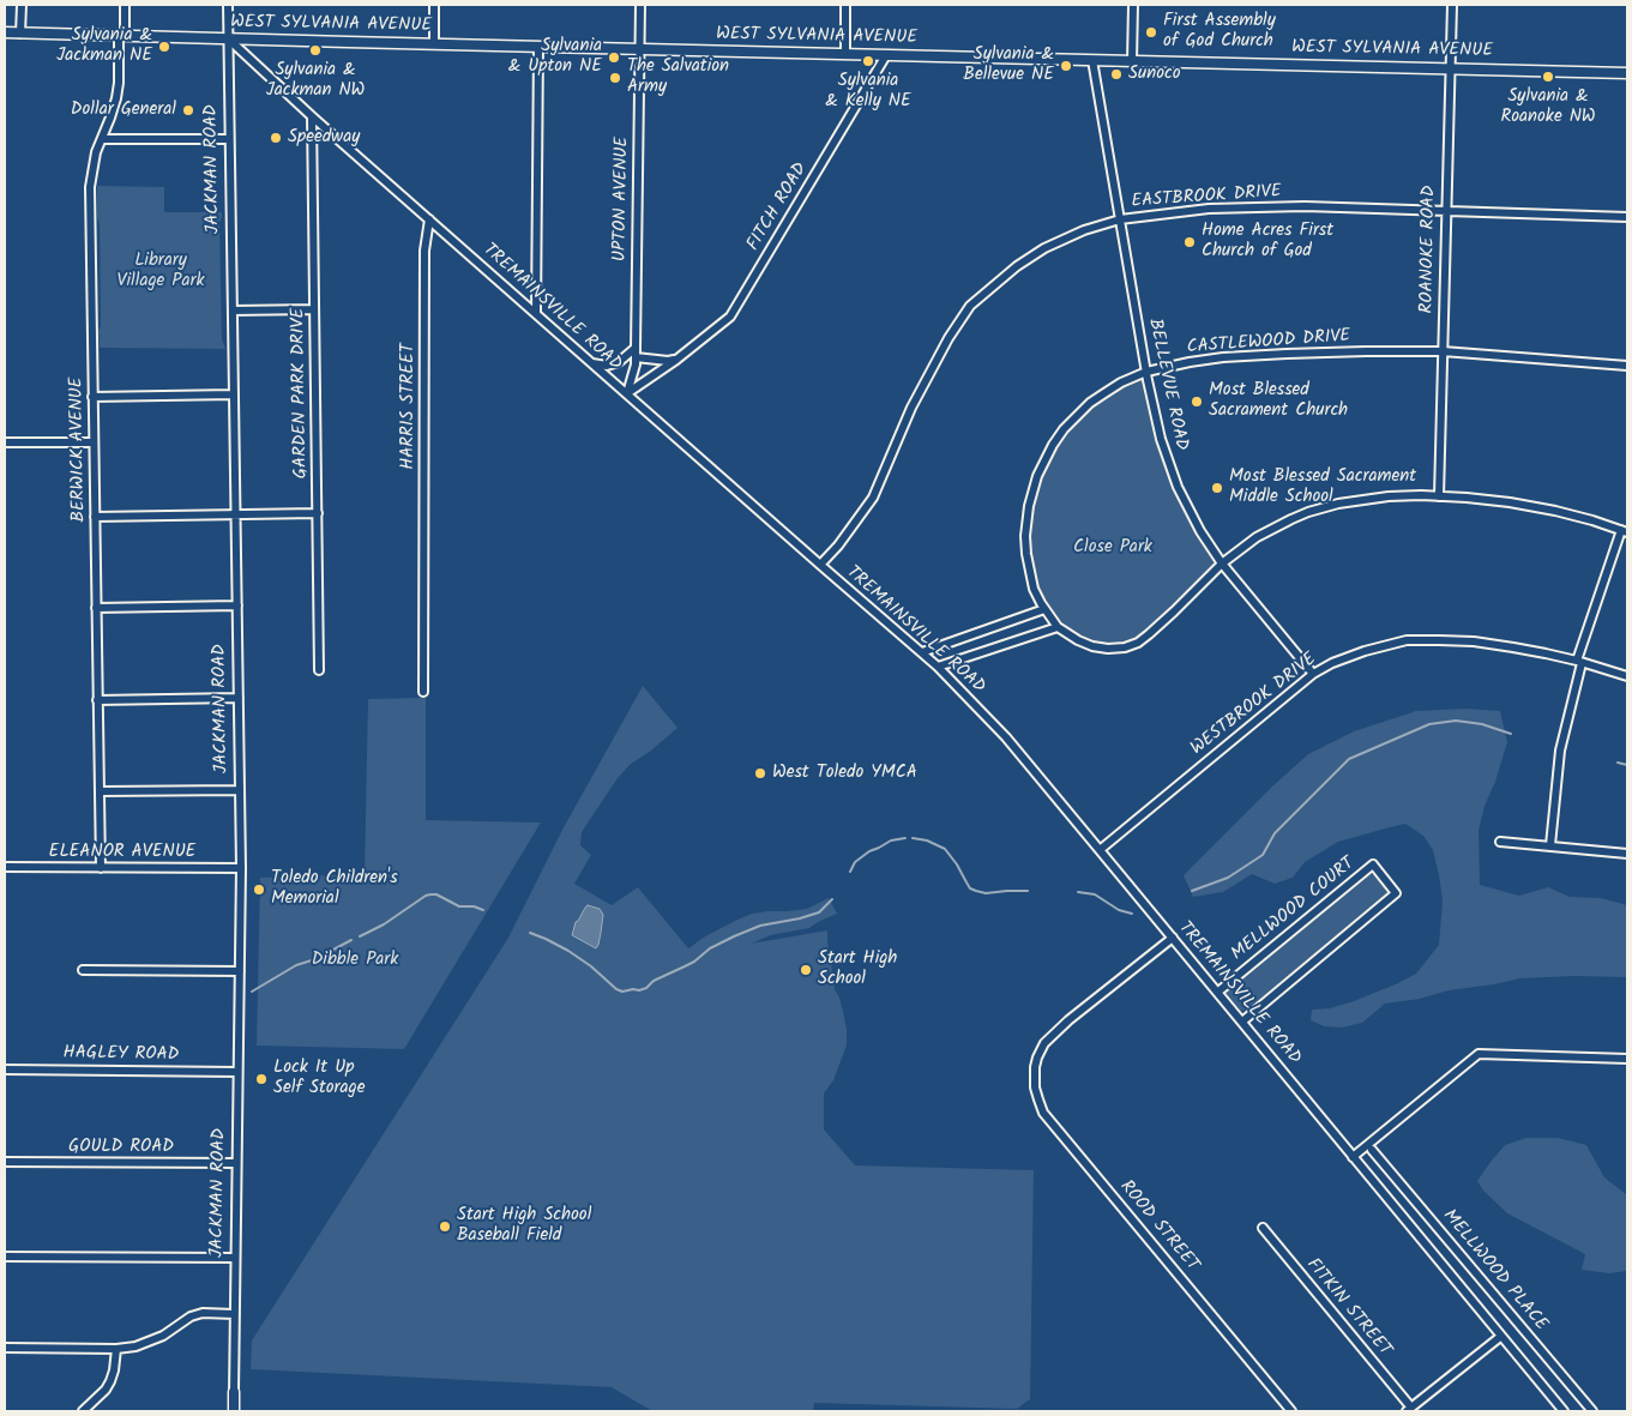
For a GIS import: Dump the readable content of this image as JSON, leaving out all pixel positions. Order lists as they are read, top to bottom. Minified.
{"streets":{"main road":["WEST SYLVANIA AVENUE","JACKMAN ROAD"],"street":["EASTBROOK DRIVE","UPTON AVENUE","FITCH ROAD","ROANOKE ROAD","TREMAINSVILLE ROAD","CASTLEWOOD DRIVE","BELLEVUE ROAD","GARDEN PARK DRIVE","HARRIS STREET","BERWICK AVENUE","WESTBROOK DRIVE","ELEANOR AVENUE","MELLWOOD COURT","HAGLEY ROAD","GOULD ROAD","ROOD STREET","MELLWOOD PLACE","FITKIN STREET"]},"crossings":[["WEST SYLVANIA AVENUE","JACKMAN ROAD"],["WEST SYLVANIA AVENUE","UPTON AVENUE"],["WEST SYLVANIA AVENUE","FITCH ROAD"],["WEST SYLVANIA AVENUE","ROANOKE ROAD"],["WEST SYLVANIA AVENUE","TREMAINSVILLE ROAD"],["WEST SYLVANIA AVENUE","BELLEVUE ROAD"],["WEST SYLVANIA AVENUE","BERWICK AVENUE"],["JACKMAN ROAD","TREMAINSVILLE ROAD"],["JACKMAN ROAD","ELEANOR AVENUE"],["JACKMAN ROAD","HAGLEY ROAD"],["JACKMAN ROAD","GOULD ROAD"],["EASTBROOK DRIVE","ROANOKE ROAD"],["EASTBROOK DRIVE","TREMAINSVILLE ROAD"],["EASTBROOK DRIVE","BELLEVUE ROAD"],["UPTON AVENUE","FITCH ROAD"],["UPTON AVENUE","TREMAINSVILLE ROAD"],["FITCH ROAD","TREMAINSVILLE ROAD"],["ROANOKE ROAD","CASTLEWOOD DRIVE"],["TREMAINSVILLE ROAD","GARDEN PARK DRIVE"],["TREMAINSVILLE ROAD","HARRIS STREET"],["TREMAINSVILLE ROAD","WESTBROOK DRIVE"],["TREMAINSVILLE ROAD","MELLWOOD COURT"],["TREMAINSVILLE ROAD","ROOD STREET"],["CASTLEWOOD DRIVE","BELLEVUE ROAD"],["BELLEVUE ROAD","WESTBROOK DRIVE"],["BERWICK AVENUE","ELEANOR AVENUE"]],"parks":["Library Village Park","Close Park","Dibble Park"],"places":["First Assembly of God Church","Sylvania & Jackman NE","Sylvania & Jackman NW","Sylvania & Upton NE","Sylvania & Kelly NE","Sylvania & Bellevue NE","Sunoco","Sylvania & Roanoke NW","The Salvation Army","Dollar General","Speedway","Home Acres First Church of God","Most Blessed Sacrament Church","Most Blessed Sacrament Middle School","West Toledo YMCA","Toledo Children's Memorial","Start High School","Lock It Up Self Storage","Start High School Baseball Field"]}
